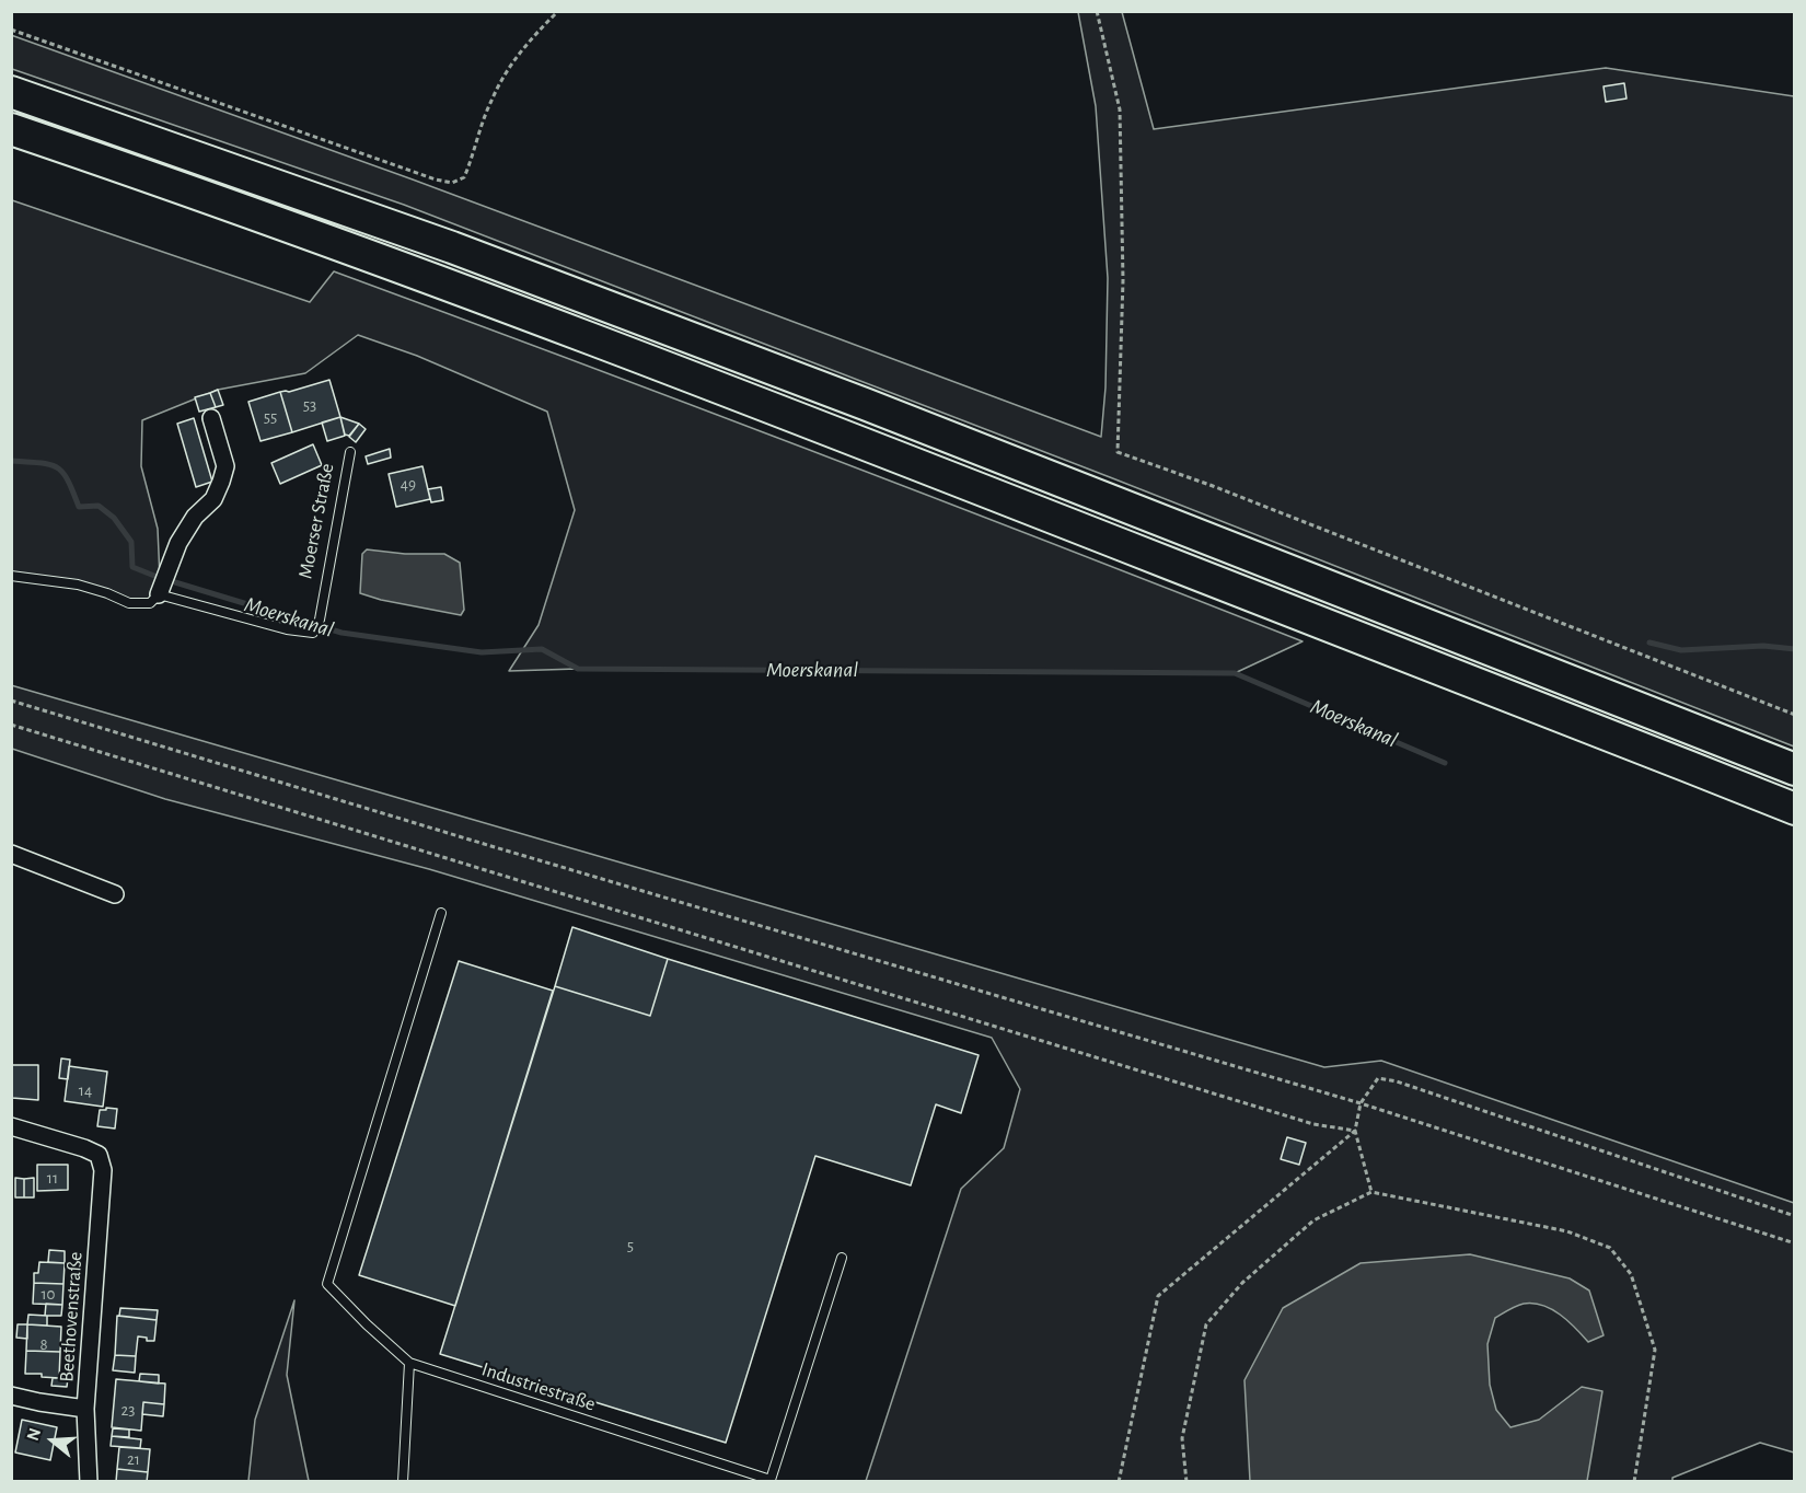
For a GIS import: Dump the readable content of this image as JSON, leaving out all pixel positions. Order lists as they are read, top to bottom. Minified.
{"streets":{"street":["Beethovenstraße"],"lane":["Moerser Straße","Industriestraße"]},"water":["Moerskanal"],"house_numbers":["53","55","49","14","11","5","10","8","23","21"],"north":"left"}
